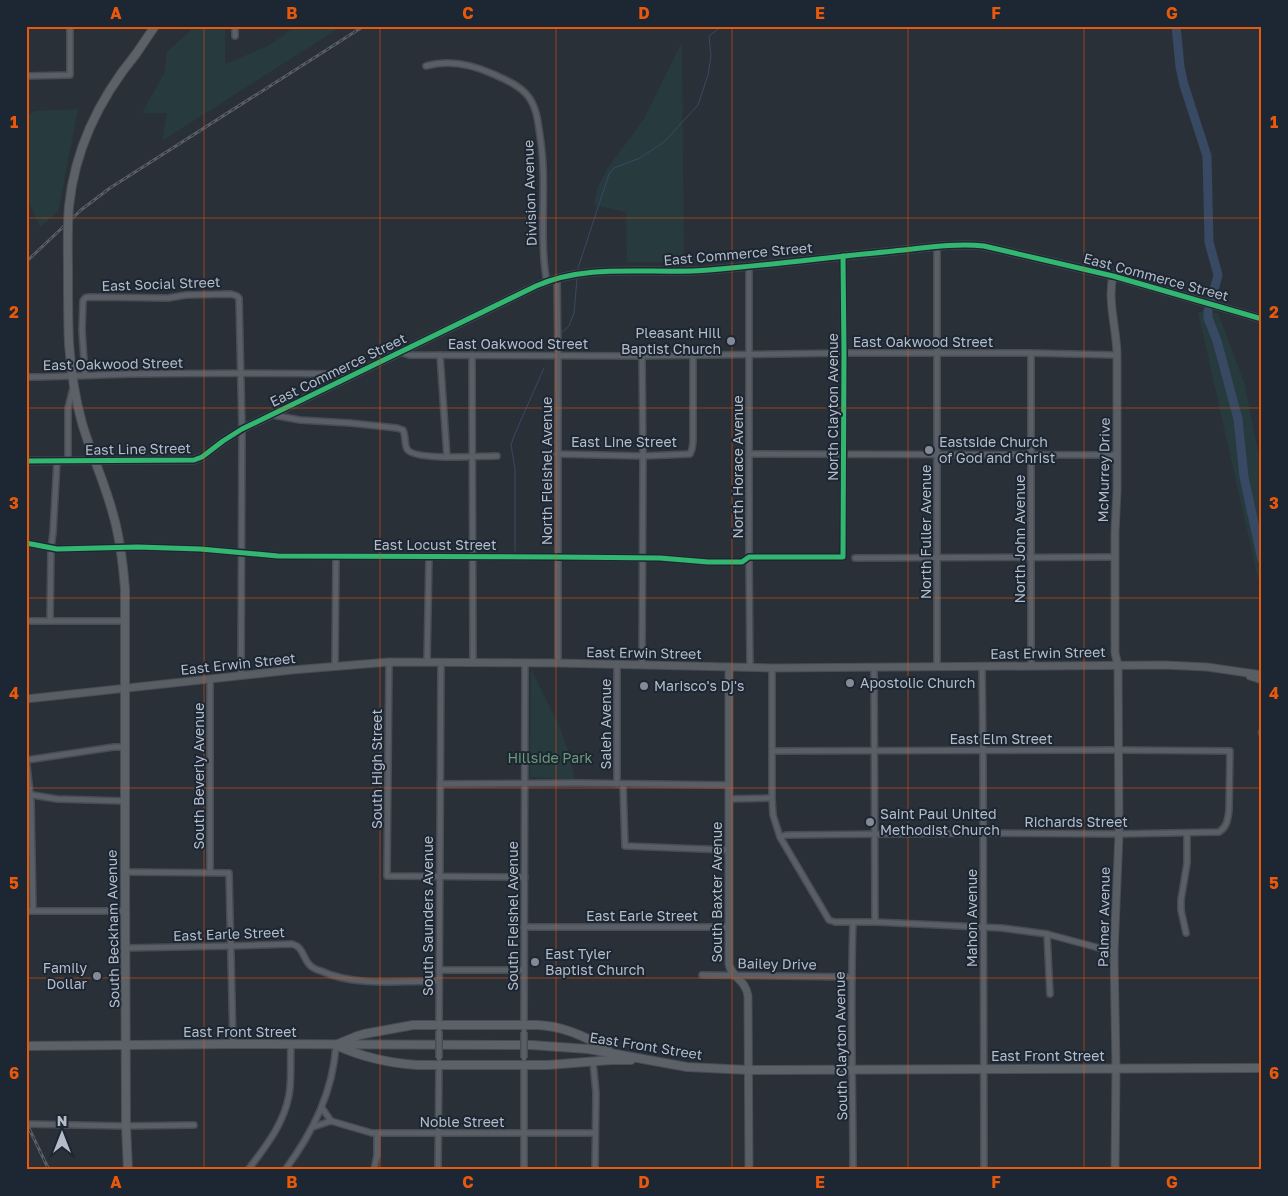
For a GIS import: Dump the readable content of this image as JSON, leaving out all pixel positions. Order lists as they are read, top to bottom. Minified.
{"streets":{"main road":["South Beckham Avenue","East Front Street"],"street":["Division Avenue","East Commerce Street","East Social Street","East Oakwood Street","North Clayton Avenue","East Line Street","North Horace Avenue","McMurrey Drive","North Fleishel Avenue","North Fuller Avenue","North John Avenue","East Locust Street","East Erwin Street","Saleh Avenue","East Elm Street","South High Street","South Beverly Avenue","Richards Street","South Baxter Avenue","South Saunders Avenue","South Fleishel Avenue","East Earle Street","Palmer Avenue","Mahon Avenue","Bailey Drive","South Clayton Avenue","Noble Street"]},"crossings":[["Division Avenue","East Commerce Street"],["East Commerce Street","East Oakwood Street"],["East Commerce Street","North Clayton Avenue"],["East Commerce Street","East Line Street"],["East Commerce Street","North Horace Avenue"],["East Commerce Street","McMurrey Drive"],["East Commerce Street","North Fleishel Avenue"],["East Commerce Street","North Fuller Avenue"],["East Social Street","East Oakwood Street"],["East Oakwood Street","North Clayton Avenue"],["East Oakwood Street","East Line Street"],["East Oakwood Street","North Horace Avenue"],["East Oakwood Street","McMurrey Drive"],["East Oakwood Street","North Fleishel Avenue"],["East Oakwood Street","North Fuller Avenue"],["East Oakwood Street","North John Avenue"],["East Oakwood Street","South Beckham Avenue"],["North Clayton Avenue","East Locust Street"],["East Line Street","North Fleishel Avenue"],["East Line Street","South Beckham Avenue"],["North Horace Avenue","East Locust Street"],["North Horace Avenue","East Erwin Street"],["McMurrey Drive","East Erwin Street"],["McMurrey Drive","Palmer Avenue"],["North Fleishel Avenue","East Locust Street"],["North Fleishel Avenue","East Erwin Street"],["North Fuller Avenue","East Erwin Street"],["North John Avenue","East Erwin Street"],["East Locust Street","South Beckham Avenue"],["East Erwin Street","Saleh Avenue"],["East Erwin Street","South High Street"],["East Erwin Street","South Beverly Avenue"],["East Erwin Street","South Baxter Avenue"],["East Erwin Street","South Saunders Avenue"],["East Erwin Street","South Fleishel Avenue"],["East Erwin Street","Palmer Avenue"],["East Erwin Street","Mahon Avenue"],["East Erwin Street","South Beckham Avenue"],["Saleh Avenue","South Baxter Avenue"],["East Elm Street","Richards Street"],["East Elm Street","Palmer Avenue"],["East Elm Street","Mahon Avenue"],["South High Street","South Saunders Avenue"],["Richards Street","Palmer Avenue"],["Richards Street","Mahon Avenue"],["South Baxter Avenue","East Earle Street"],["South Baxter Avenue","Bailey Drive"],["South Baxter Avenue","East Front Street"],["South Saunders Avenue","East Earle Street"],["South Saunders Avenue","Noble Street"],["South Fleishel Avenue","East Earle Street"],["South Fleishel Avenue","Noble Street"],["East Earle Street","South Beckham Avenue"],["Palmer Avenue","East Front Street"],["Mahon Avenue","East Front Street"],["South Beckham Avenue","East Front Street"],["Bailey Drive","South Clayton Avenue"],["East Front Street","South Clayton Avenue"]],"parks":["Hillside Park"],"places":["Pleasant Hill Baptist Church","Eastside Church of God and Christ","Apostolic Church","Marisco's Dj's","Saint Paul United Methodist Church","East Tyler Baptist Church","Family Dollar"],"north":"top","grid":{"columns":["A","B","C","D","E","F","G"],"rows":["1","2","3","4","5","6"]}}
